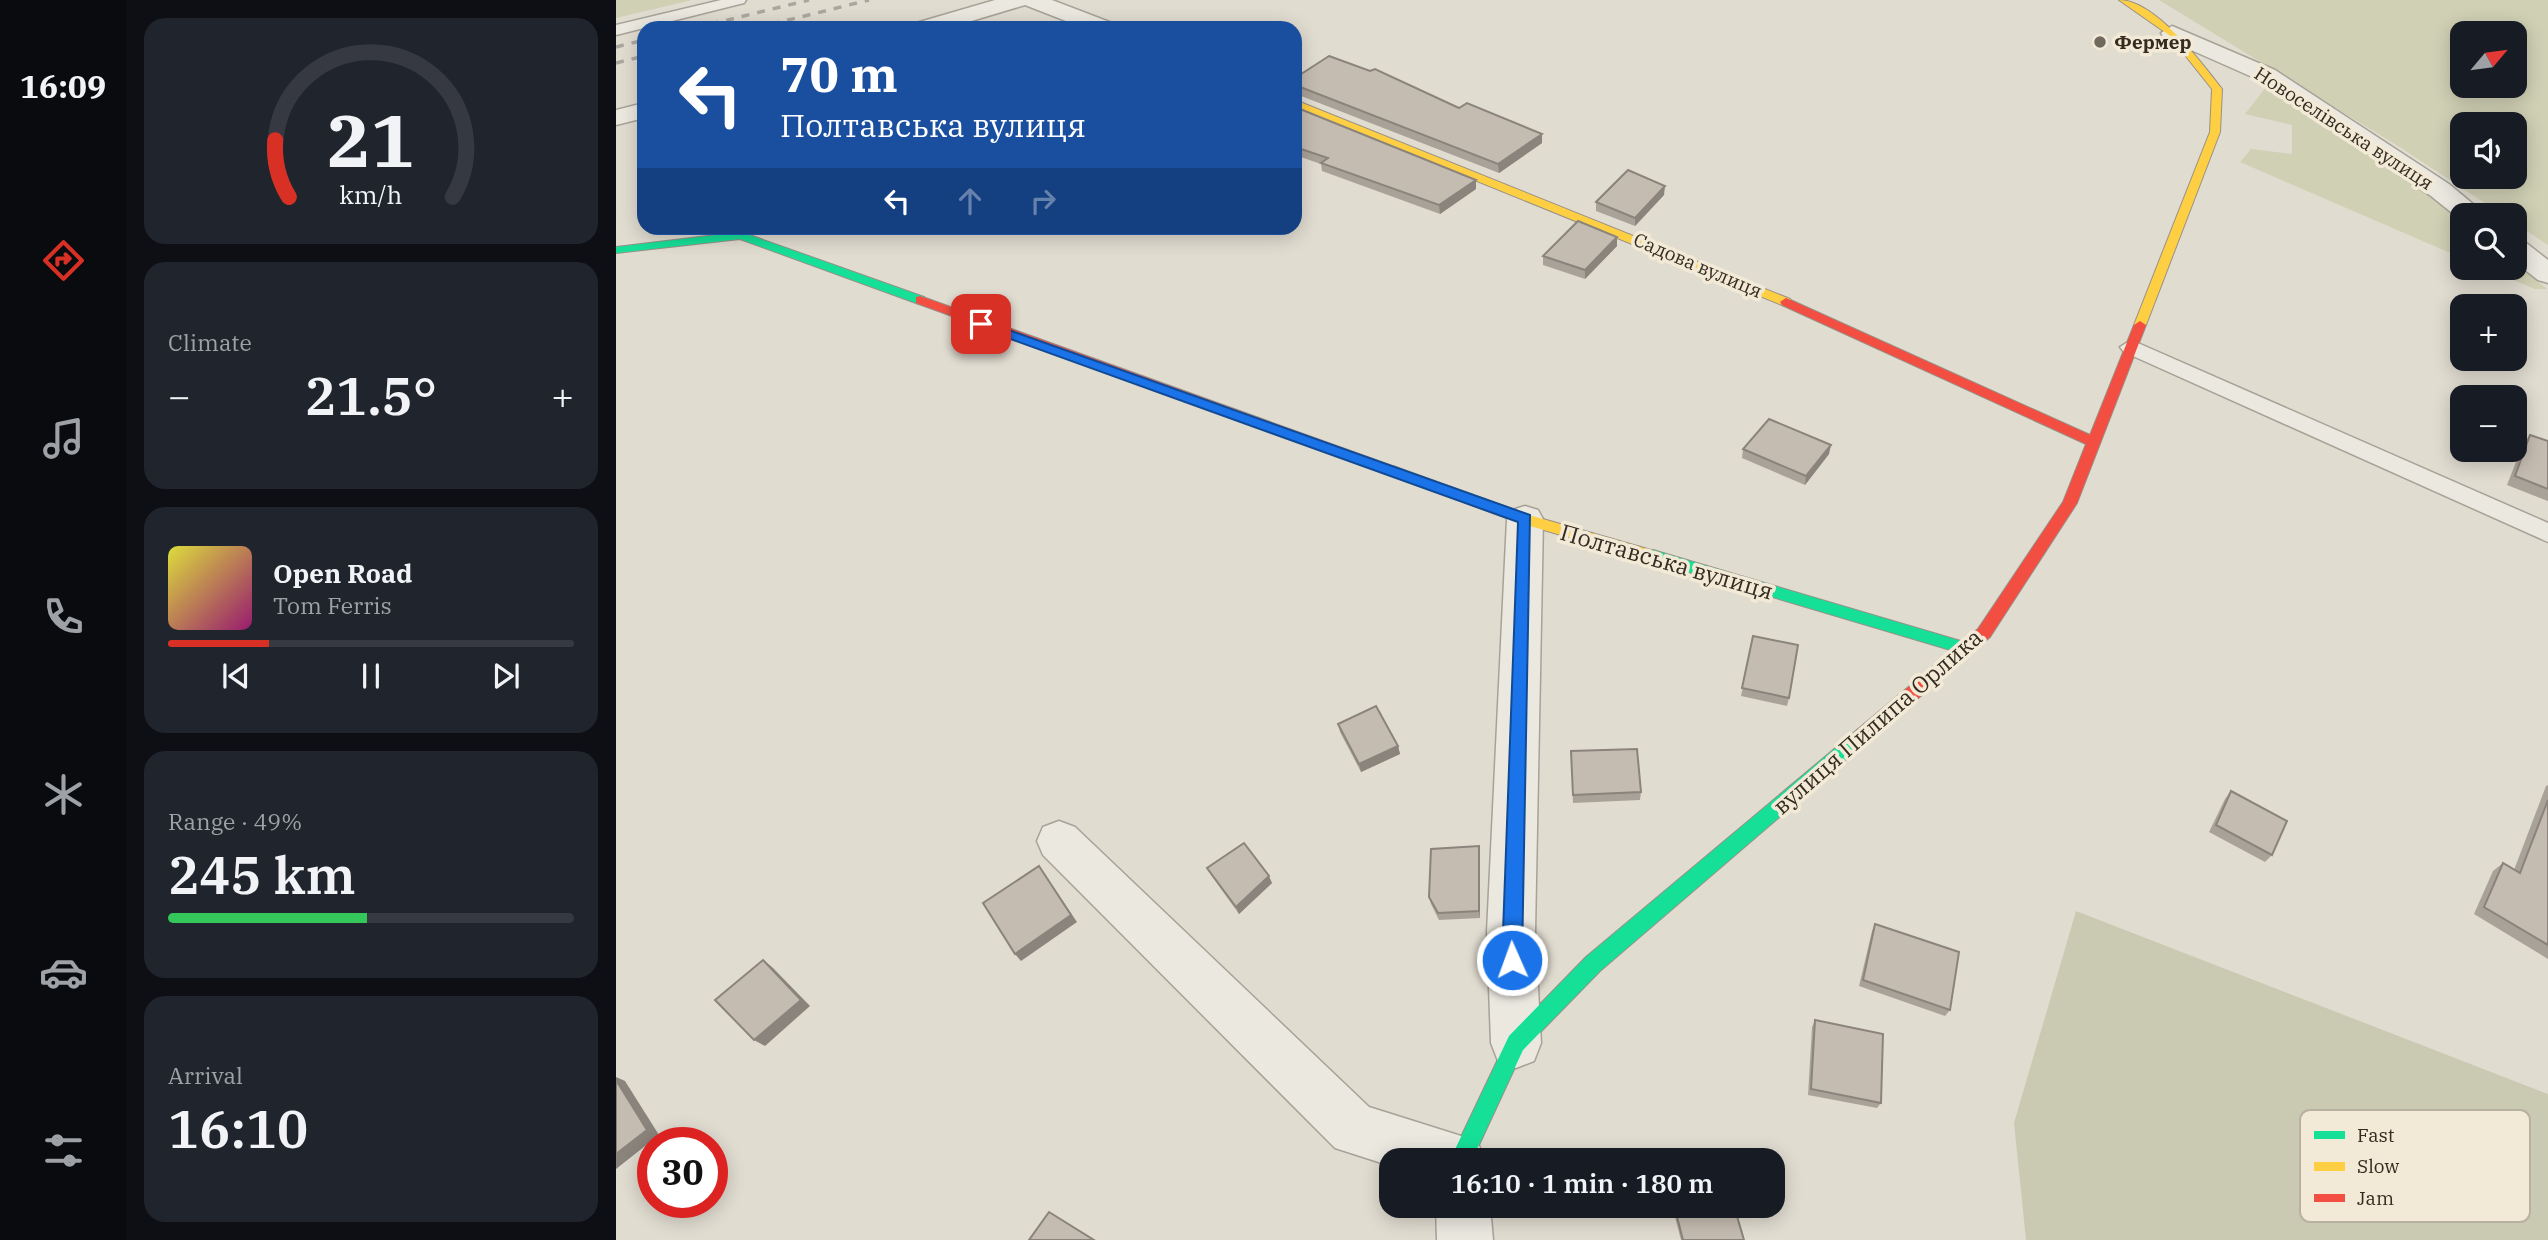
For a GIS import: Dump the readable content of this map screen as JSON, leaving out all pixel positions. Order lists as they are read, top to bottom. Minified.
{"streets":{"street":["Новоселівська вулиця","Садова вулиця","Полтавська вулиця","вулиця Пилипа Орлика"]},"crossings":[["Новоселівська вулиця","вулиця Пилипа Орлика"],["Садова вулиця","вулиця Пилипа Орлика"],["Полтавська вулиця","вулиця Пилипа Орлика"]],"places":["Фермер"],"legend":["Fast","Slow","Jam"],"north":"top right","page":{"tabs":"16:09","map_buttons":["+","−"],"turn":["70 m","Полтавська вулиця"],"tile":["Climate",["Range · 49%","245 km"],["Arrival","16:10"]],"heat":["−","21.5°","+"],"song":["Open Road","Tom Ferris"],"limit":"30","trip":"16:10 · 1 min · 180 m","gauge":["21","km/h"]}}
